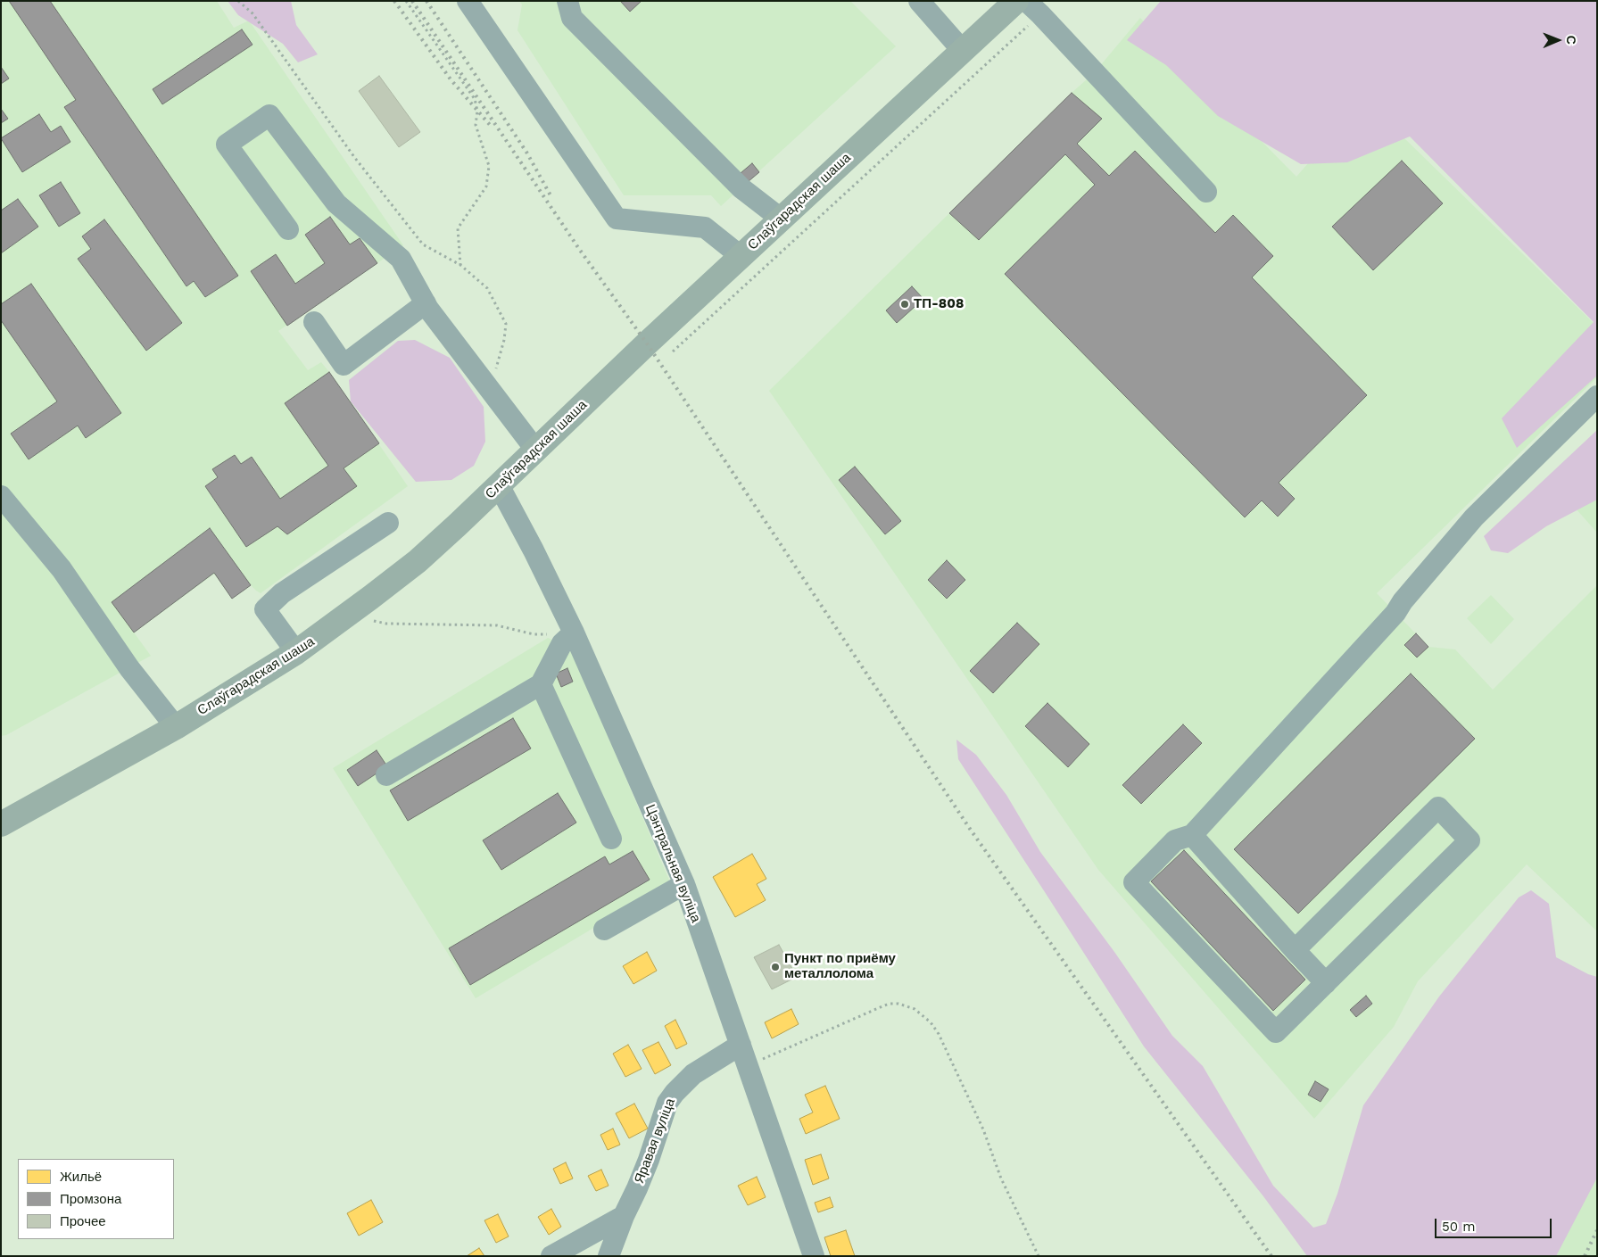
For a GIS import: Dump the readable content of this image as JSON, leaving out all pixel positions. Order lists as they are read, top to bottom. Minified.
{"streets":{"main road":["Слаўгарадская шаша"],"street":["Цэнтральная вуліца","Яравая вуліца"]},"crossings":[["Слаўгарадская шаша","Цэнтральная вуліца"],["Цэнтральная вуліца","Яравая вуліца"]],"places":["ТП-808","Пункт по приёму металлолома"],"legend":["Жильё","Промзона","Прочее"],"scale_bar":"50 m","north":"right"}
